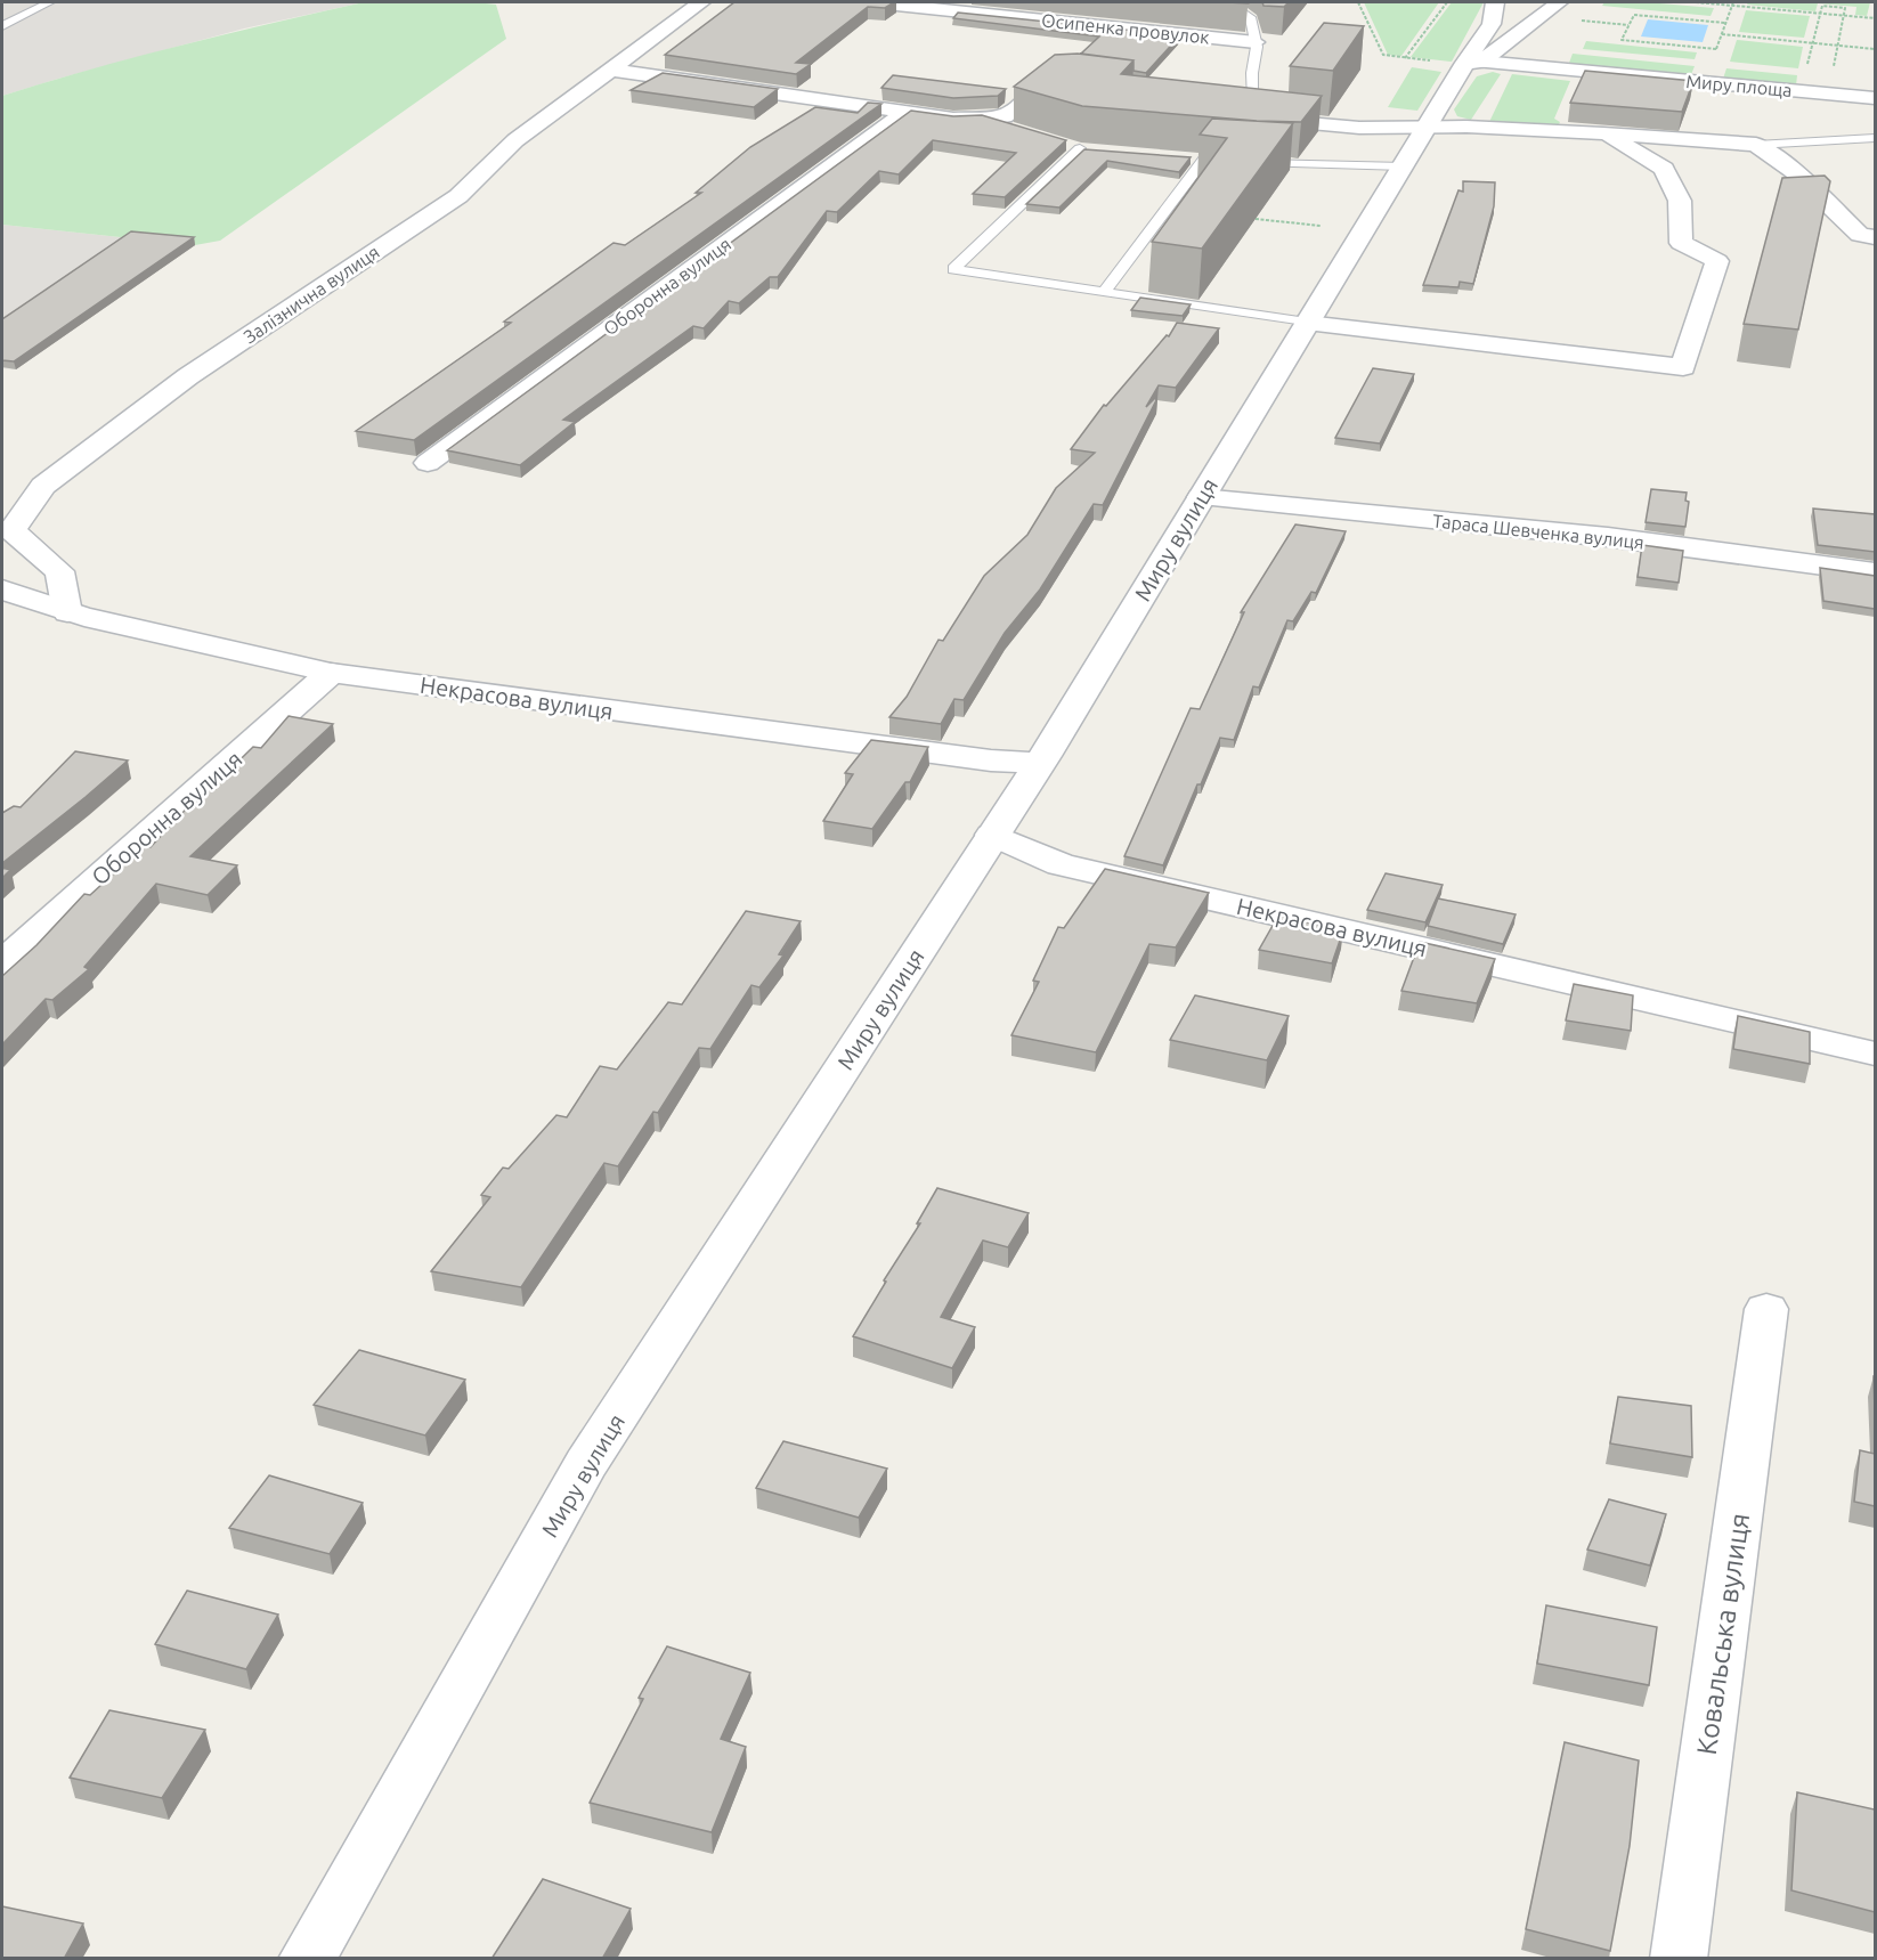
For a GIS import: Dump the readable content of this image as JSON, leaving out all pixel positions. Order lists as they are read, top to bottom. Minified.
{"streets":{"street":["Осипенка провулок","Миру площа","Оборонна вулиця","Залізнична вулиця","Тараса Шевченка вулиця","Миру вулиця","Некрасова вулиця","Ковальська вулиця"]},"crossings":[["Миру площа","Миру вулиця"],["Оборонна вулиця","Некрасова вулиця"],["Залізнична вулиця","Некрасова вулиця"],["Тараса Шевченка вулиця","Миру вулиця"],["Миру вулиця","Некрасова вулиця"]]}
